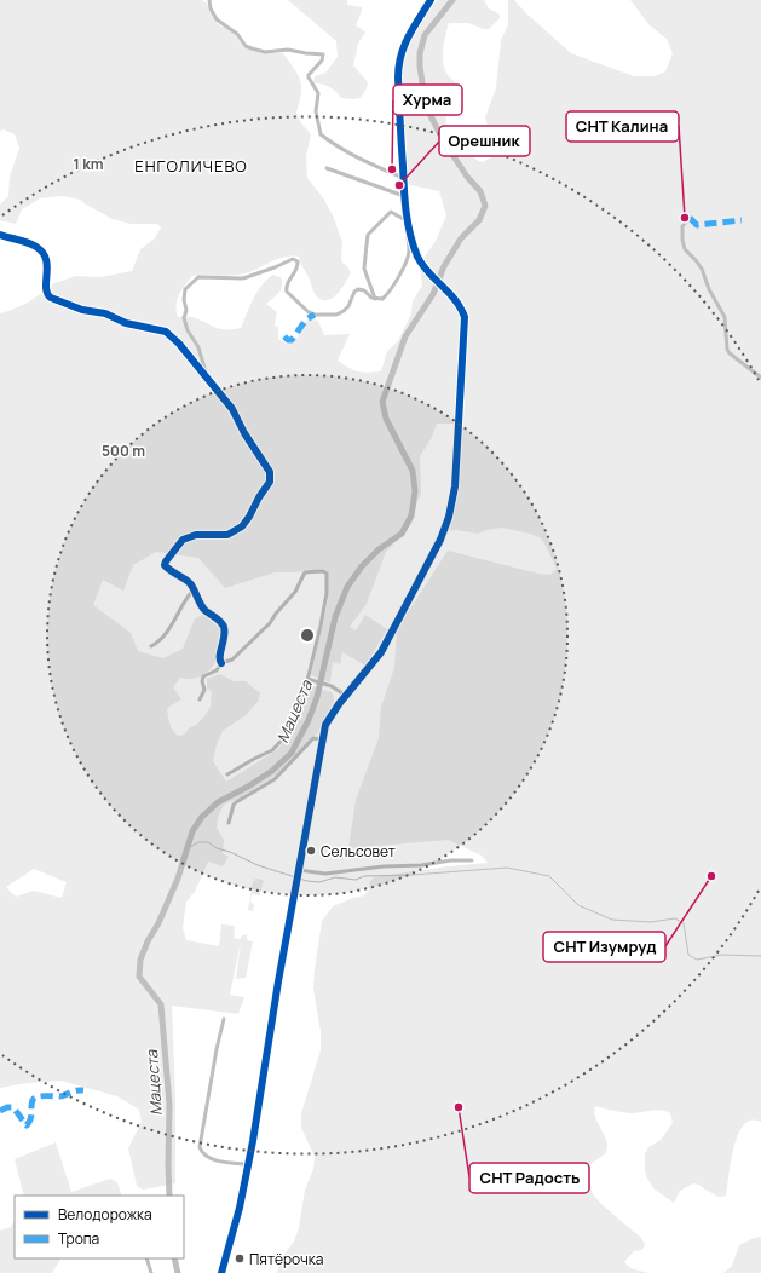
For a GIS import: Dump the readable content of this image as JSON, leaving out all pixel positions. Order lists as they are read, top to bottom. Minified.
{"districts":["ЕНГОЛИЧЕВО"],"water":["Мацеста"],"places":["Хурма","Орешник","СНТ Калина","Сельсовет","СНТ Изумруд","СНТ Радость","Пятёрочка"],"legend":["Велодорожка","Тропа"],"rings":["1 km","500 m"]}
